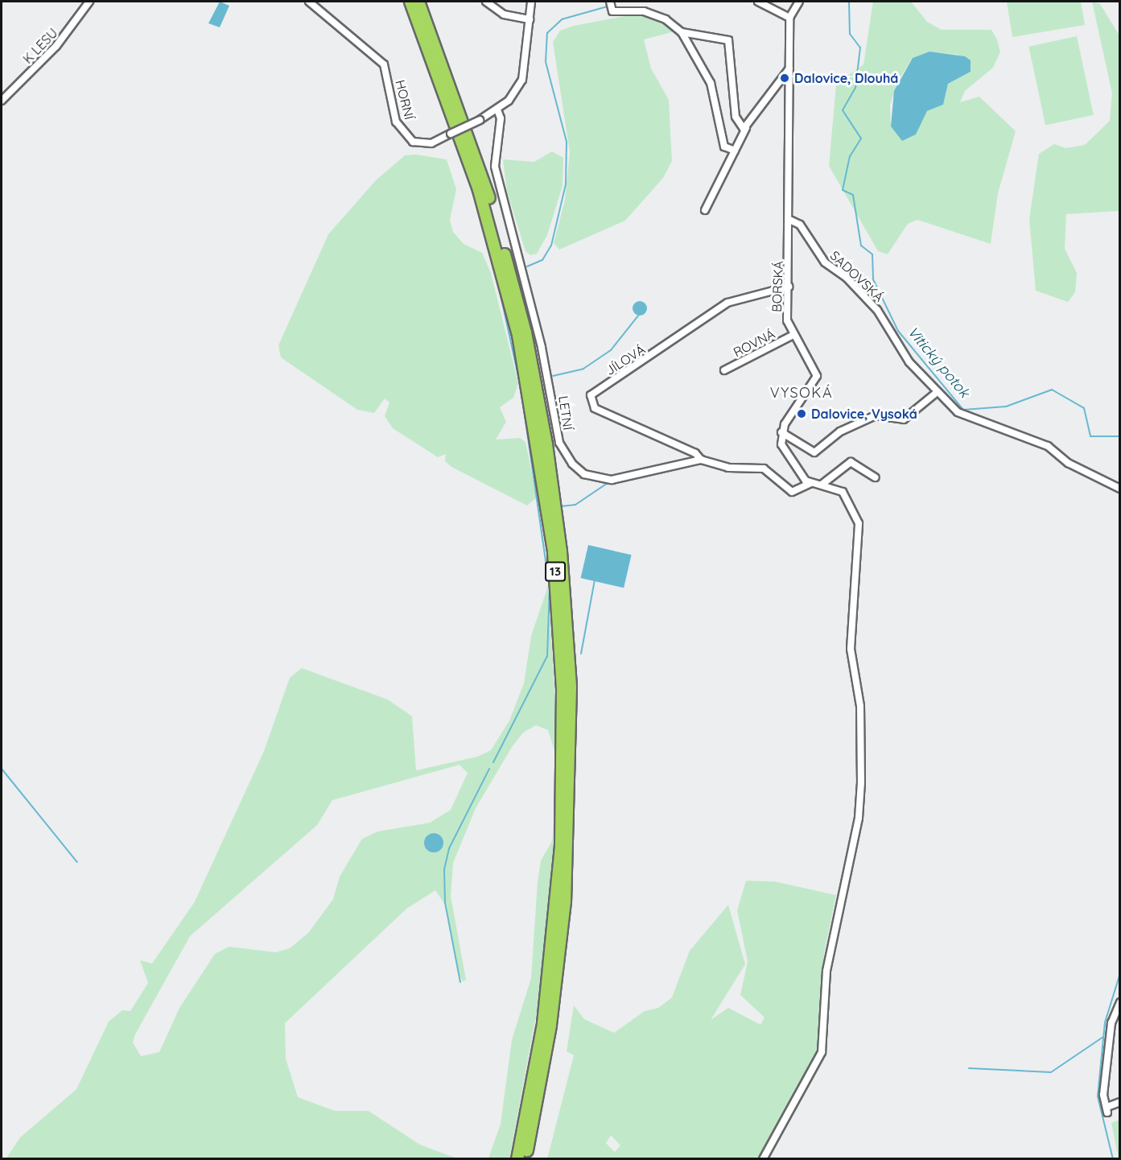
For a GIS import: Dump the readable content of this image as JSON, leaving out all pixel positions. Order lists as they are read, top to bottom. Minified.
{"streets":{"highway":["13"],"street":["K LESU","HORNÍ","SADOVSKÁ","BORSKÁ","ROVNÁ","JÍLOVÁ","LETNÍ"]},"crossings":[["HORNÍ","LETNÍ"],["SADOVSKÁ","BORSKÁ"],["BORSKÁ","ROVNÁ"],["BORSKÁ","JÍLOVÁ"],["JÍLOVÁ","LETNÍ"]],"districts":["VYSOKÁ"],"water":["Vitický potok"],"places":["Dalovice, Dlouhá","Dalovice, Vysoká"]}
